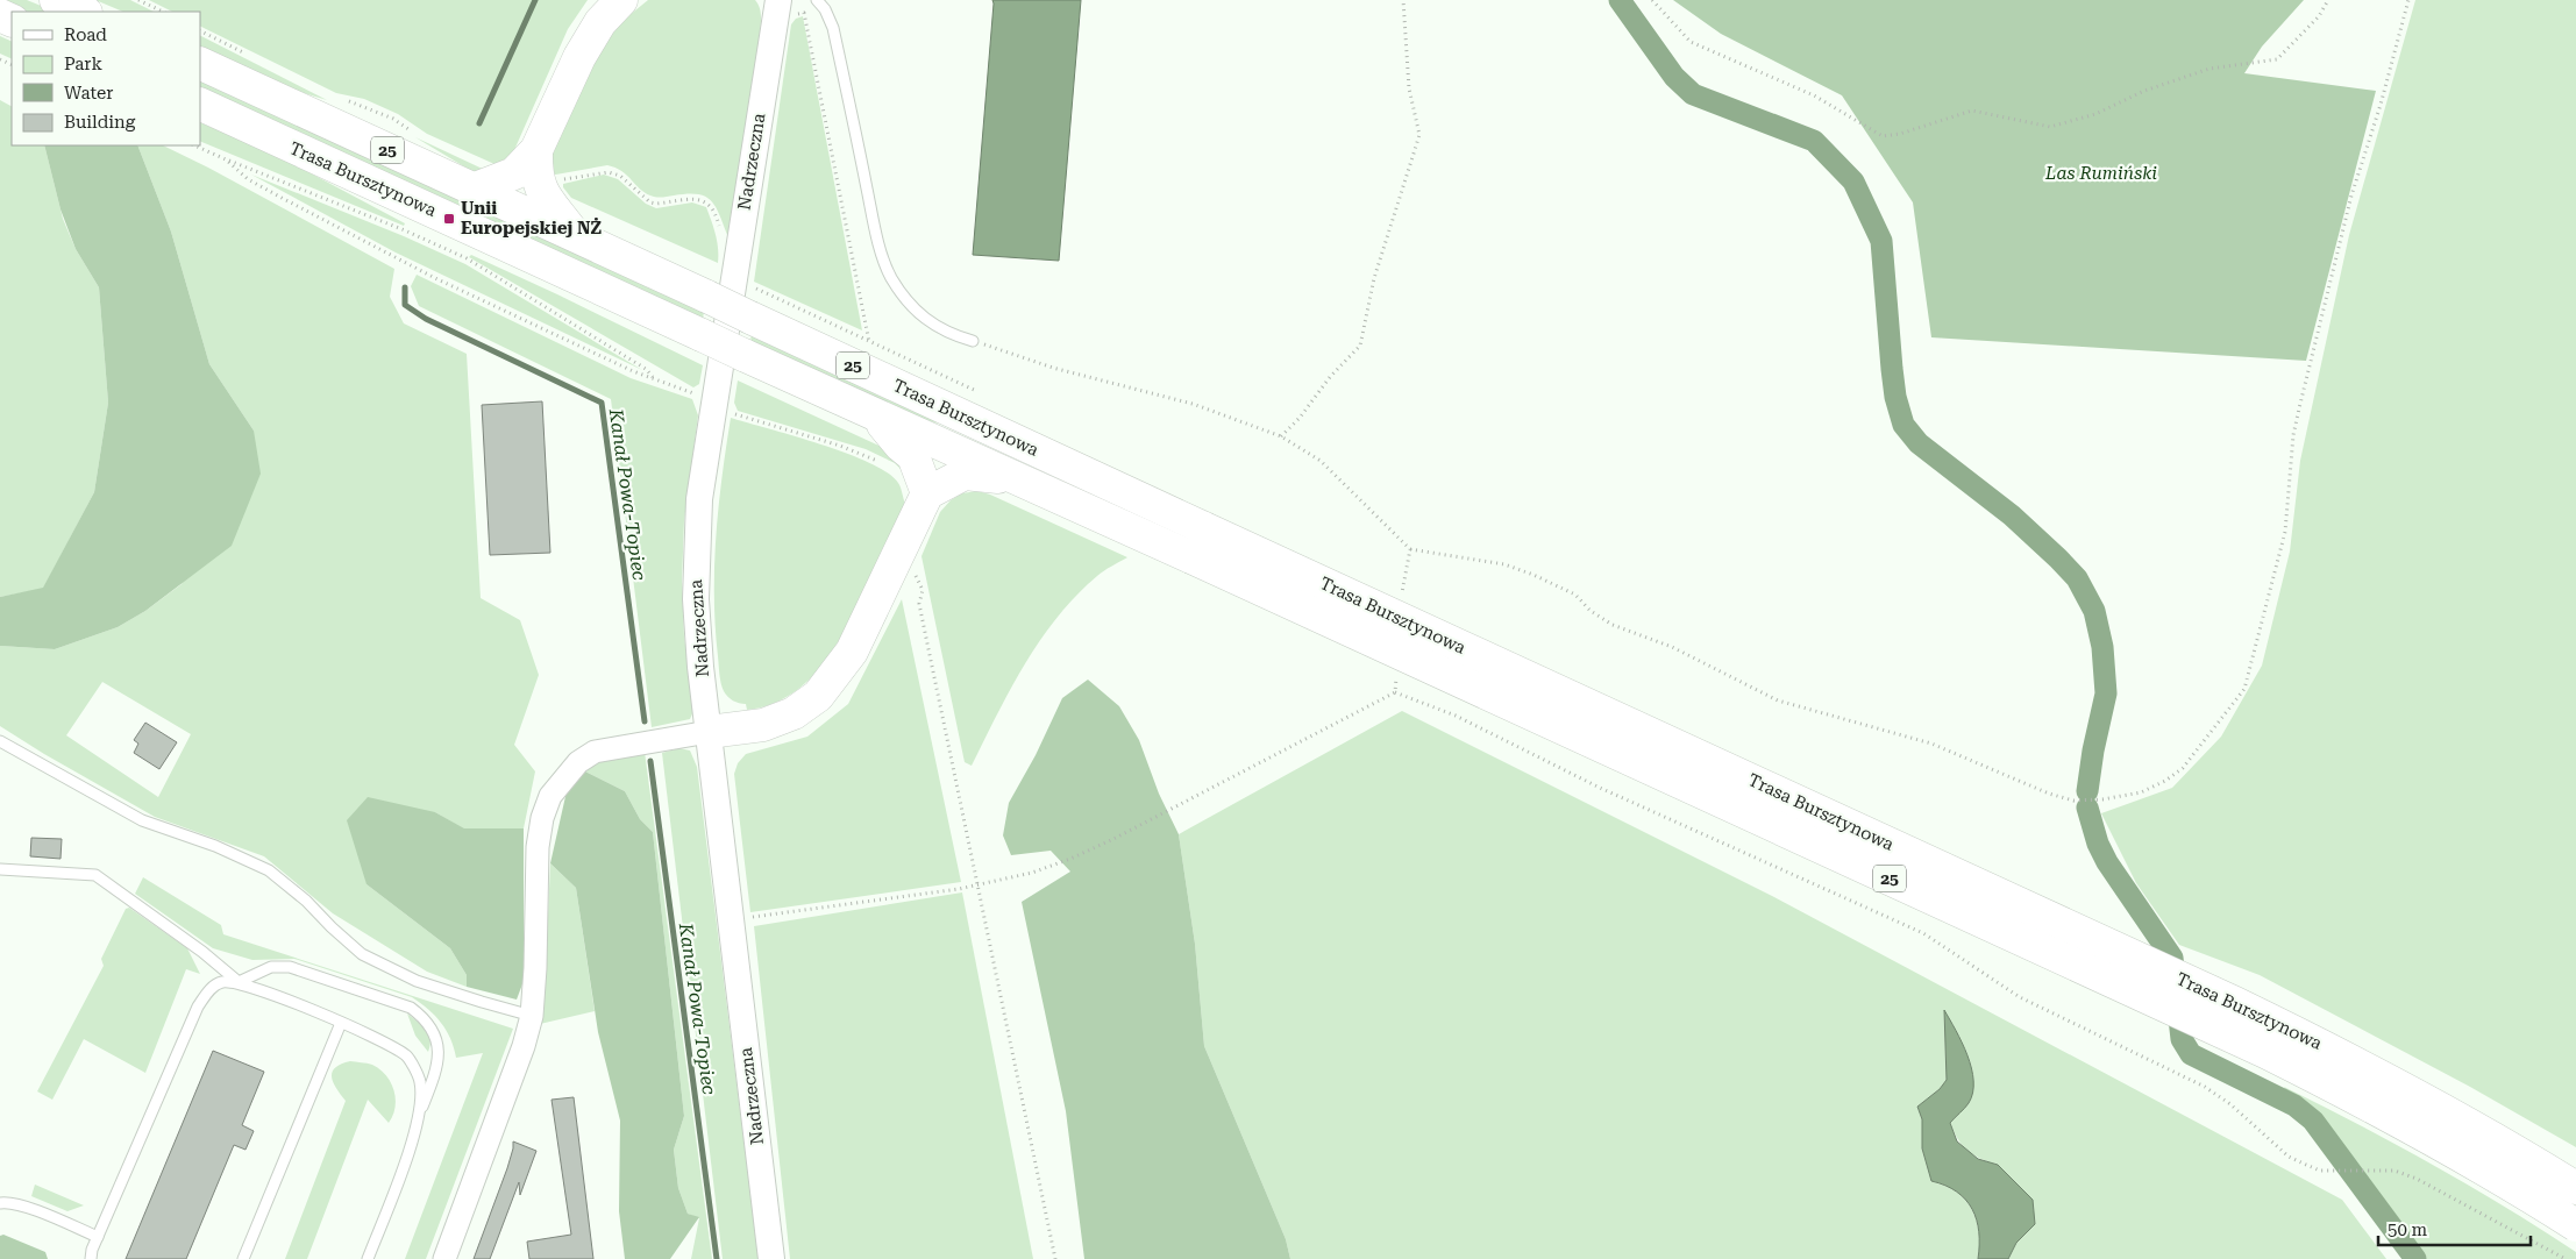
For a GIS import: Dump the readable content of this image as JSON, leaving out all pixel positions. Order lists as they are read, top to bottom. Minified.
{"streets":{"main road":["25","Trasa Bursztynowa"],"street":["Nadrzeczna"]},"water":["Kanał Powa-Topiec"],"parks":["Las Rumiński"],"places":{"transit":["Unii Europejskiej NŻ"]},"legend":["Road","Park","Water","Building"],"scale_bar":"50 m"}
